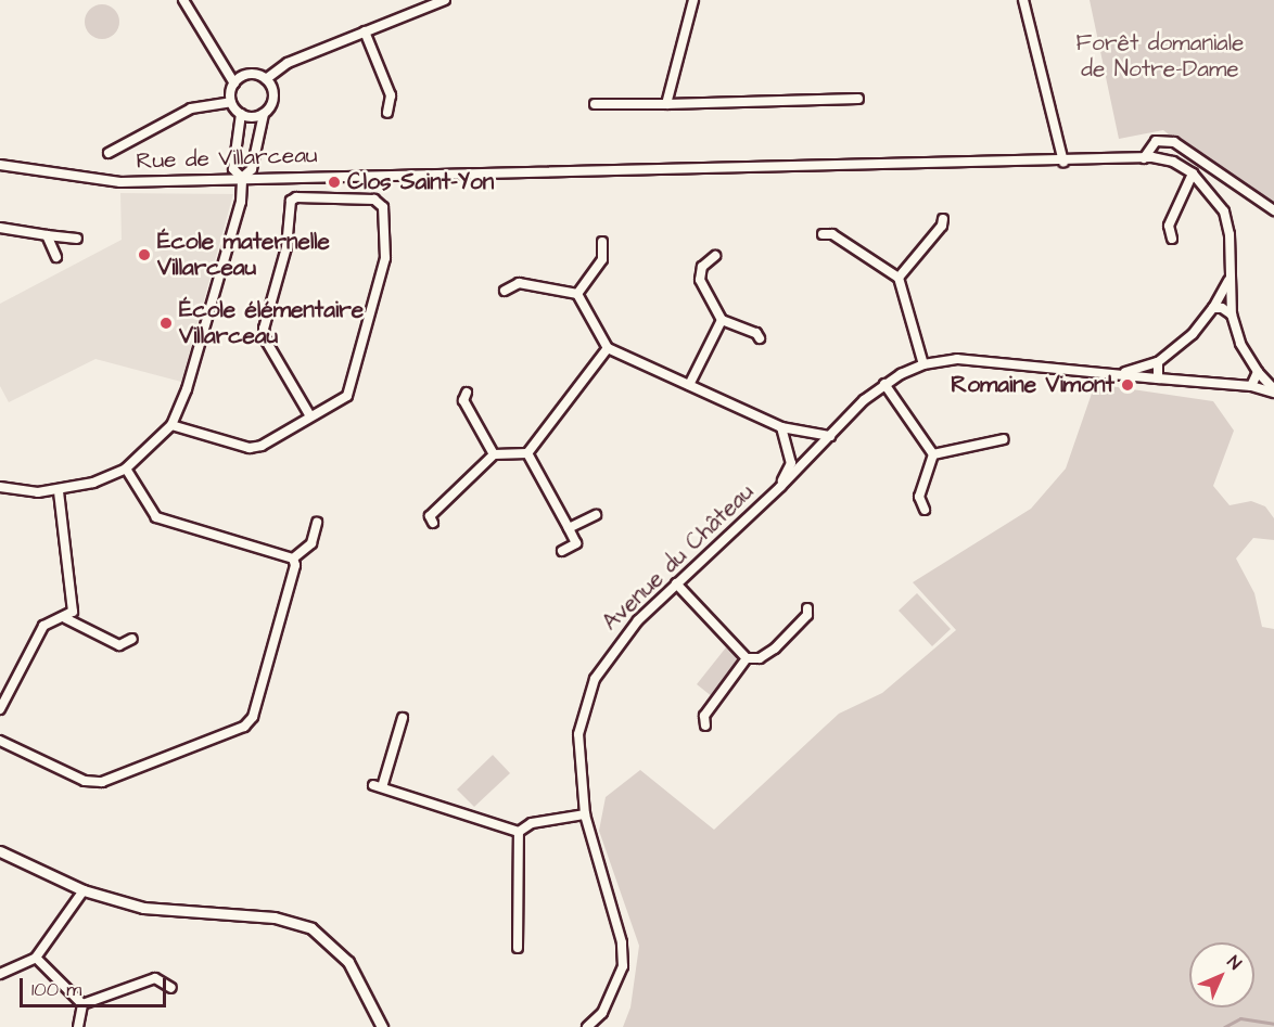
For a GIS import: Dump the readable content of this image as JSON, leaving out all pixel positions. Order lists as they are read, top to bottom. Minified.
{"streets":{"street":["Rue de Villarceau","Avenue du Château"]},"parks":["Forêt domaniale de Notre-Dame"],"places":["Clos Saint-Yon","École maternelle Villarceau","École élémentaire Villarceau","Romaine Vimont"],"scale_bar":"100 m","north":"top right"}
